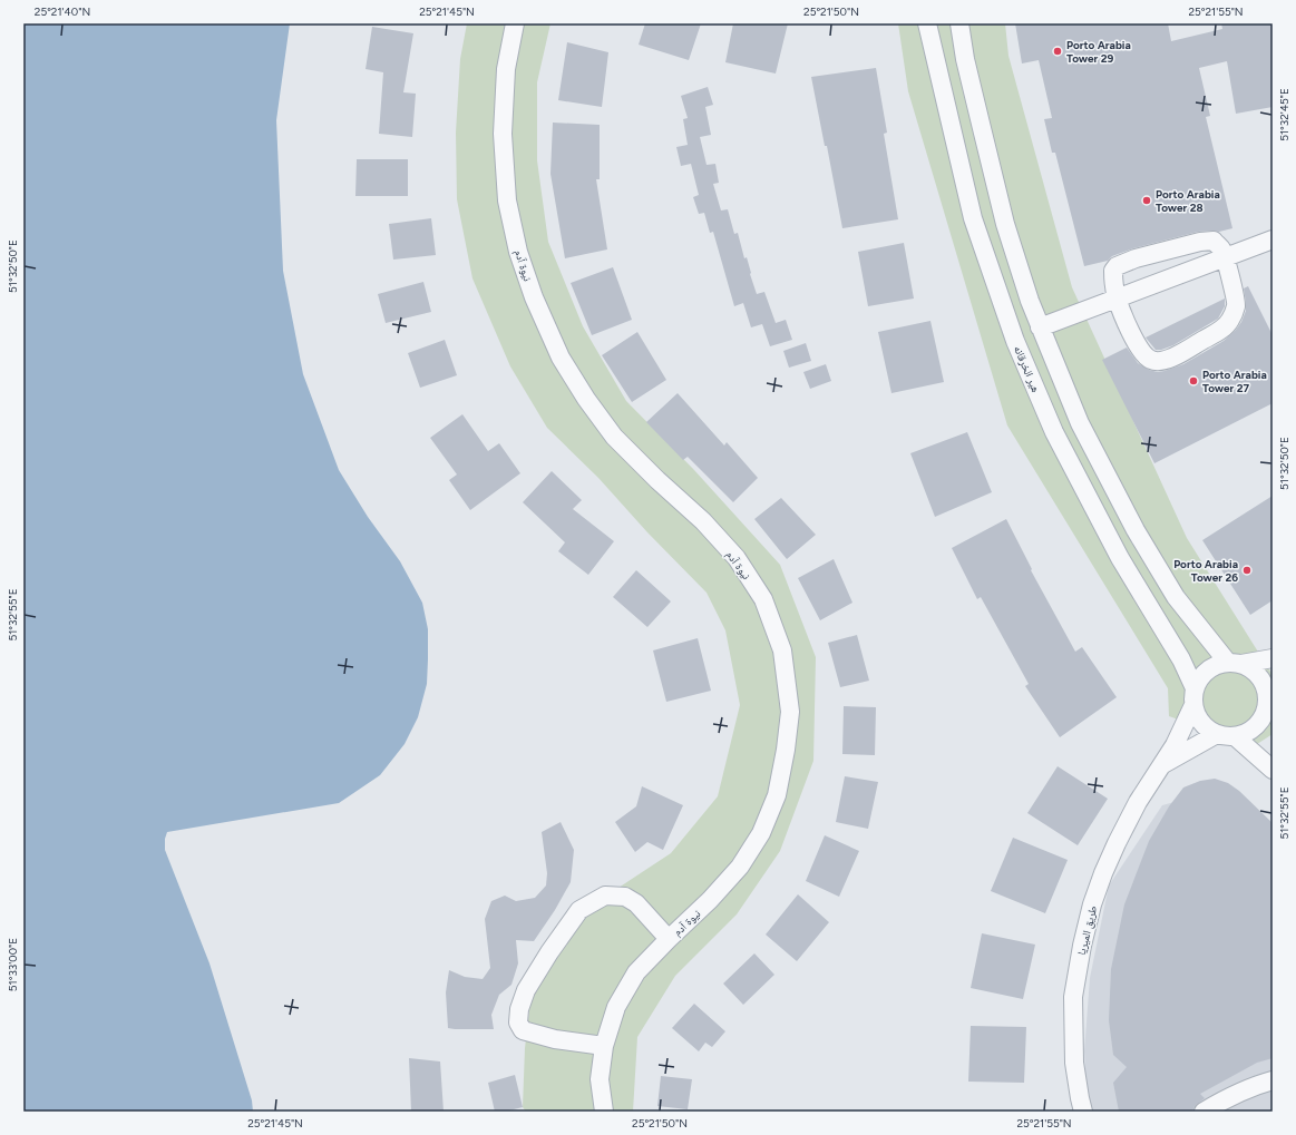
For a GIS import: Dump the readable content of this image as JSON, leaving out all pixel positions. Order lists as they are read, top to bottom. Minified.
{"streets":{"street":["نيوة آدم","هير الخرقانه","طريق الميريا"]},"crossings":[["هير الخرقانه","طريق الميريا"]],"places":["Porto Arabia Tower 29","Porto Arabia Tower 28","Porto Arabia Tower 27","Porto Arabia Tower 26"],"coordinates":["25°21'40\"N","25°21'45\"N","25°21'50\"N","25°21'55\"N","51°32'45\"E","51°32'50\"E","51°32'55\"E","51°33'00\"E"]}
